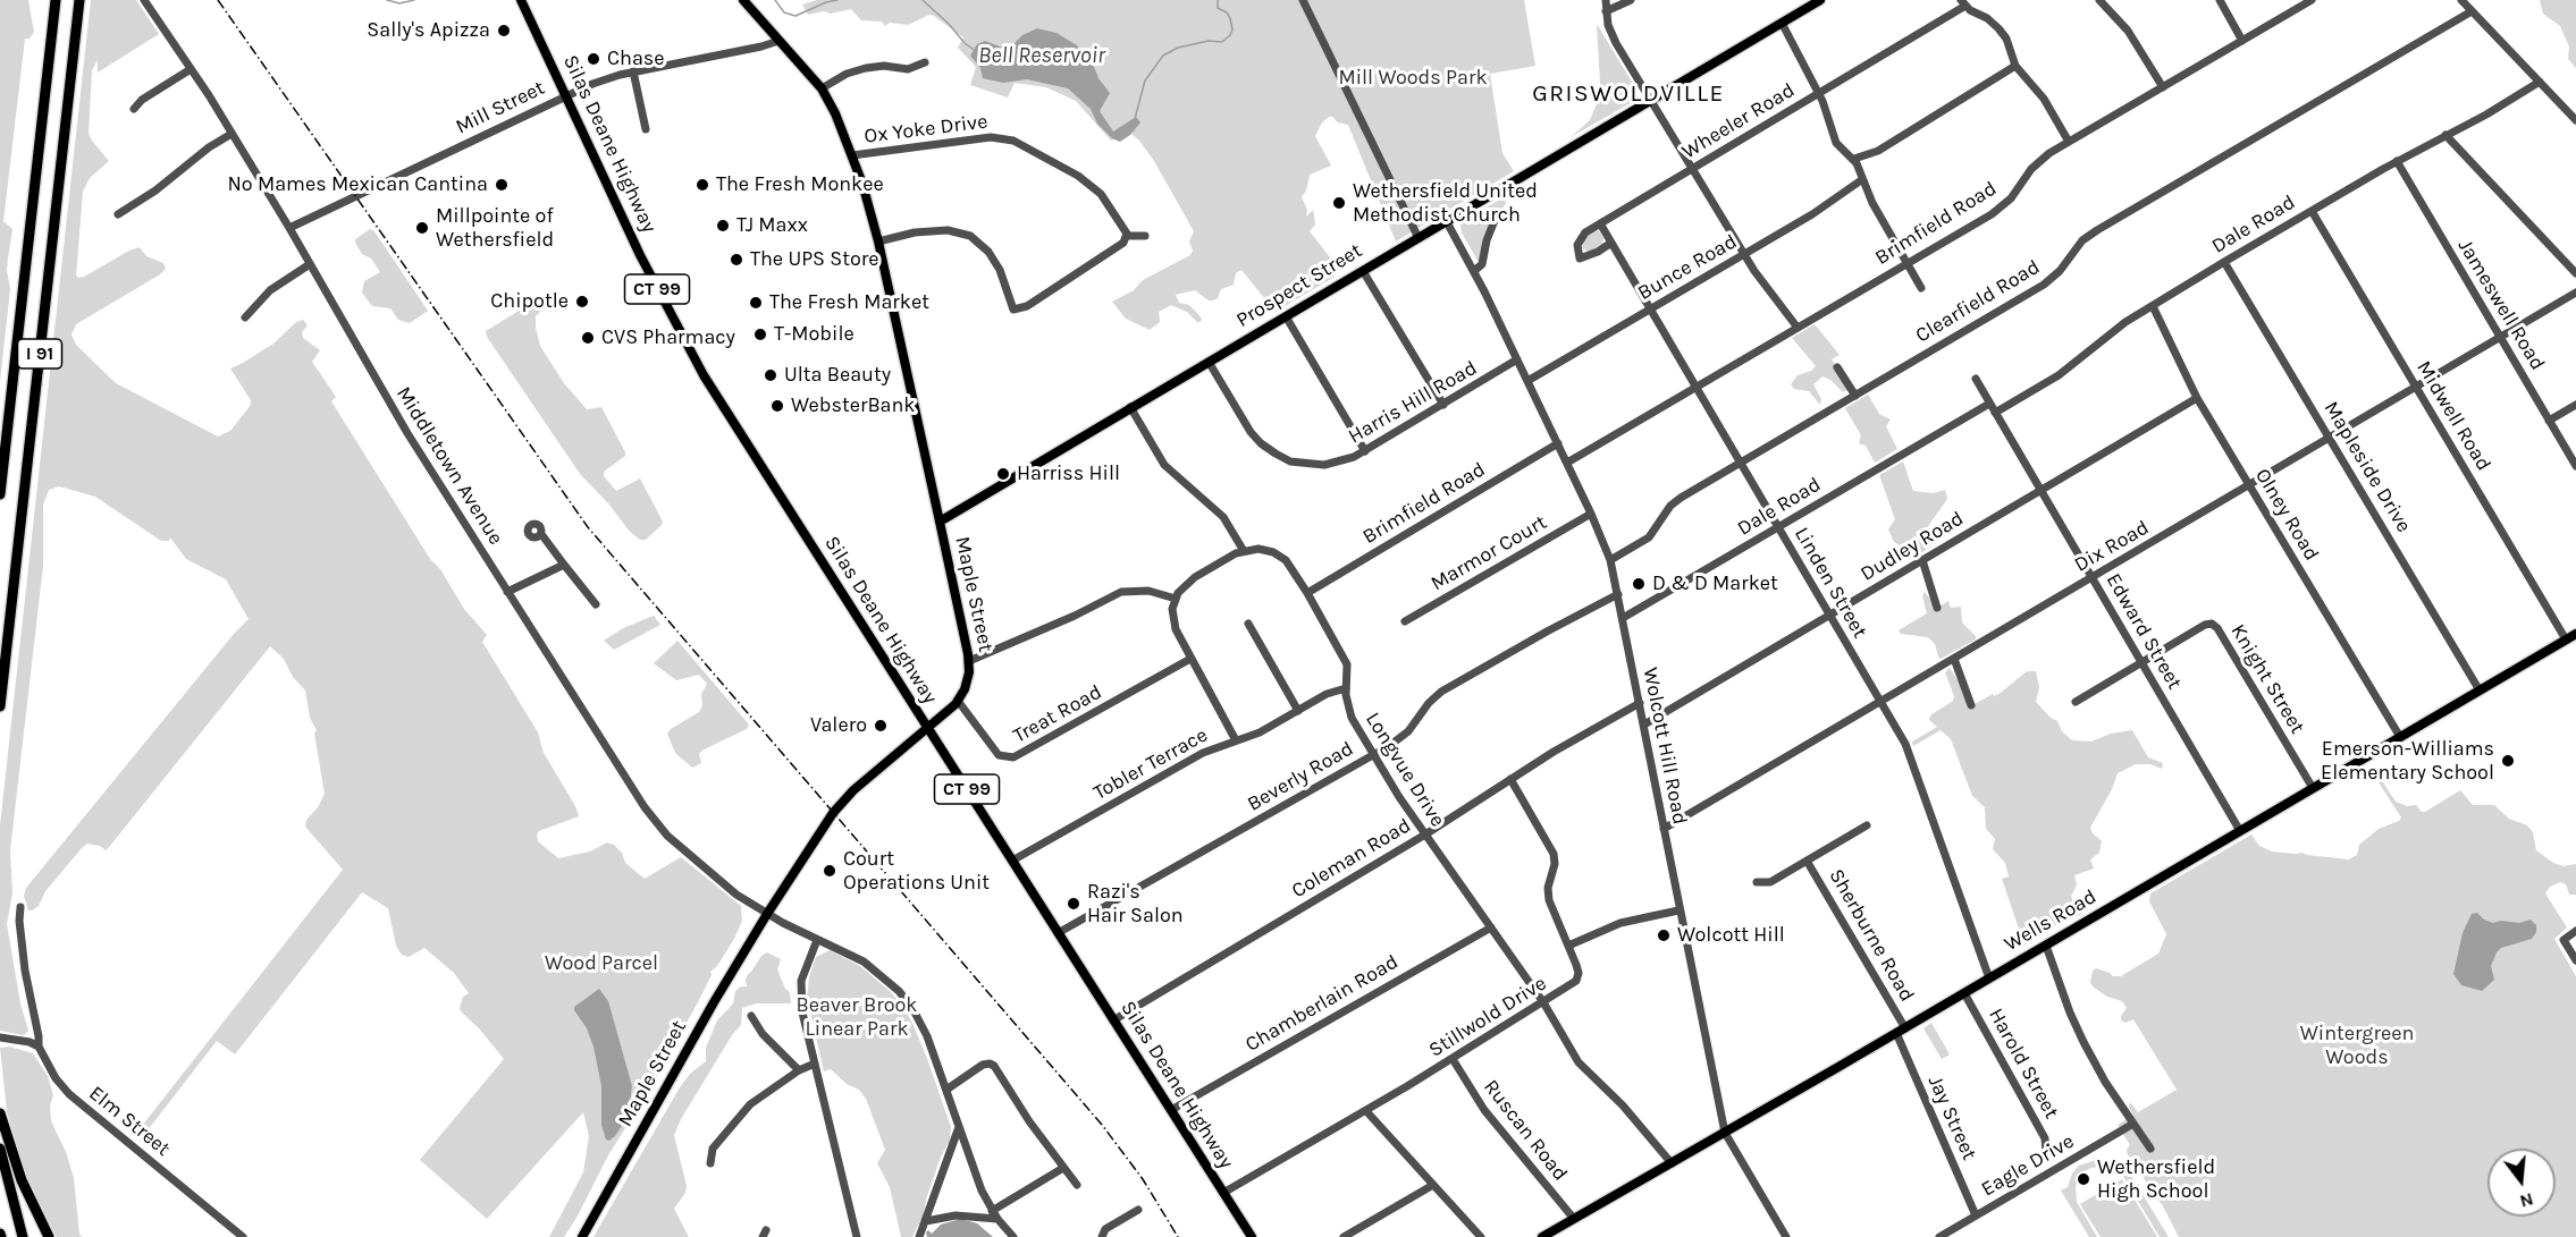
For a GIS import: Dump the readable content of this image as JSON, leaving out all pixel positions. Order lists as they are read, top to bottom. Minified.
{"streets":{"highway":["I 91"],"main road":["Silas Deane Highway","Prospect Street","CT 99","Maple Street","Wells Road"],"street":["Mill Street","Wheeler Road","Ox Yoke Drive","Brimfield Road","Dale Road","Bunce Road","Clearfield Road","Jameswell Road","Harris Hill Road","Midwell Road","Middletown Avenue","Mapleside Drive","Olney Road","Dudley Road","Dix Road","Marmor Court","Linden Street","Edward Street","Knight Street","Treat Road","Wolcott Hill Road","Tobler Terrace","Longvue Drive","Beverly Road","Coleman Road","Sherburne Road","Chamberlain Road","Stillwold Drive","Harold Street","Jay Street","Elm Street","Ruscan Road","Eagle Drive"]},"crossings":[["Mill Street","Silas Deane Highway"],["Mill Street","Middletown Avenue"],["Mill Street","Maple Street"],["Wheeler Road","Linden Street"],["Ox Yoke Drive","Maple Street"],["Silas Deane Highway","Maple Street"],["Silas Deane Highway","Tobler Terrace"],["Silas Deane Highway","Beverly Road"],["Silas Deane Highway","Coleman Road"],["Silas Deane Highway","Chamberlain Road"],["Silas Deane Highway","Stillwold Drive"],["Brimfield Road","Linden Street"],["Brimfield Road","Treat Road"],["Brimfield Road","Wolcott Hill Road"],["Brimfield Road","Tobler Terrace"],["Brimfield Road","Longvue Drive"],["Dale Road","Jameswell Road"],["Dale Road","Midwell Road"],["Dale Road","Mapleside Drive"],["Dale Road","Olney Road"],["Dale Road","Linden Street"],["Dale Road","Edward Street"],["Dale Road","Wolcott Hill Road"],["Bunce Road","Linden Street"],["Bunce Road","Wolcott Hill Road"],["Prospect Street","Harris Hill Road"],["Prospect Street","Maple Street"],["Prospect Street","Wolcott Hill Road"],["Clearfield Road","Linden Street"],["Clearfield Road","Wolcott Hill Road"],["Jameswell Road","Dix Road"],["Harris Hill Road","Wolcott Hill Road"],["Midwell Road","Dix Road"],["Midwell Road","Wells Road"],["Middletown Avenue","Maple Street"],["Mapleside Drive","Dix Road"],["Mapleside Drive","Wells Road"],["Olney Road","Dudley Road"],["Olney Road","Dix Road"],["Olney Road","Wells Road"],["Dudley Road","Linden Street"],["Dudley Road","Edward Street"],["Dudley Road","Wolcott Hill Road"],["Dix Road","Linden Street"],["Dix Road","Edward Street"],["Dix Road","Wolcott Hill Road"],["Marmor Court","Wolcott Hill Road"],["Linden Street","Wells Road"],["Maple Street","Treat Road"],["Edward Street","Knight Street"],["Edward Street","Wells Road"],["Knight Street","Wells Road"],["Treat Road","Tobler Terrace"],["Treat Road","Longvue Drive"],["Wolcott Hill Road","Beverly Road"],["Wolcott Hill Road","Coleman Road"],["Wolcott Hill Road","Wells Road"],["Tobler Terrace","Longvue Drive"],["Longvue Drive","Beverly Road"],["Longvue Drive","Coleman Road"],["Longvue Drive","Wells Road"],["Longvue Drive","Chamberlain Road"],["Longvue Drive","Stillwold Drive"],["Coleman Road","Stillwold Drive"],["Wells Road","Sherburne Road"],["Wells Road","Harold Street"],["Wells Road","Jay Street"],["Wells Road","Ruscan Road"],["Sherburne Road","Jay Street"],["Stillwold Drive","Ruscan Road"],["Jay Street","Eagle Drive"]],"districts":["GRISWOLDVILLE"],"water":["Bell Reservoir"],"parks":["Mill Woods Park","Wood Parcel","Beaver Brook Linear Park","Wintergreen Woods"],"places":["Sally's Apizza","Chase","No Mames Mexican Cantina","The Fresh Monkee","Wethersfield United Methodist Church","TJ Maxx","Millpointe of Wethersfield","The UPS Store","Chipotle","The Fresh Market","T-Mobile","CVS Pharmacy","Ulta Beauty","WebsterBank","Harriss Hill","D & D Market","Valero","Emerson-Williams Elementary School","Court Operations Unit","Razi's Hair Salon","Wolcott Hill","Wethersfield High School"],"north":"bottom"}
